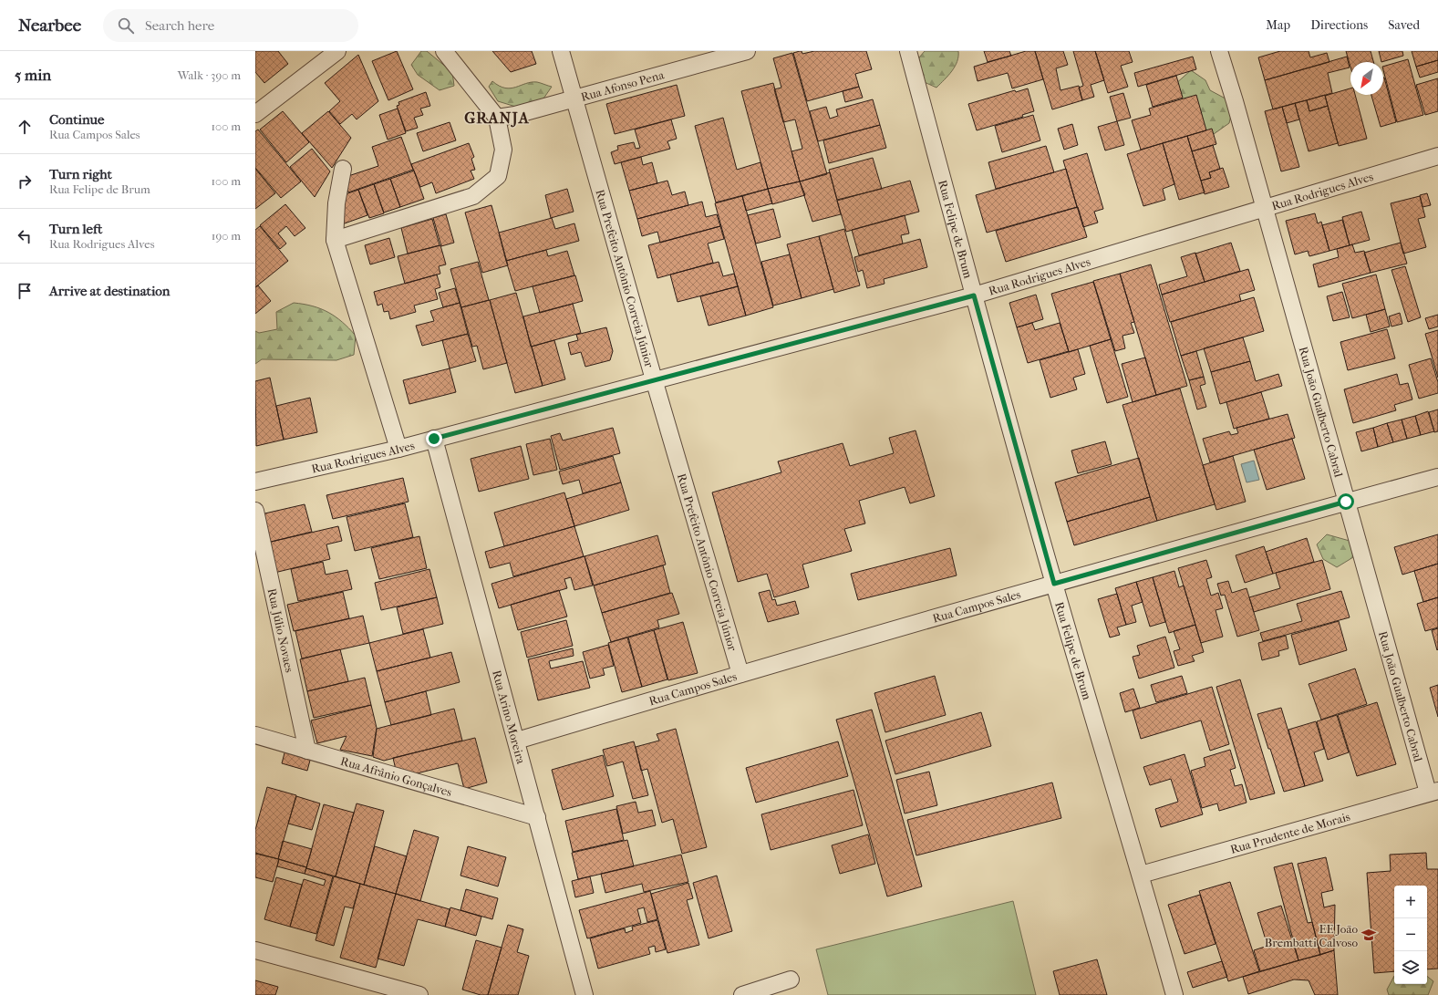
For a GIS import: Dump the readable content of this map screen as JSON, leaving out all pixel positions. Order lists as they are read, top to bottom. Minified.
{"streets":{"street":["Rua Afonso Pena","Rua Rodrigues Alves","Rua Felipe de Brum","Rua Prefeito Antônio Correia Júnior","Rua João Gualberto Cabral","Rua Campos Sales","Rua Júlio Novaes","Rua Arino Moreira","Rua Afrânio Gonçalves","Rua Prudente de Morais"]},"crossings":[["Rua Afonso Pena","Rua Prefeito Antônio Correia Júnior"],["Rua Rodrigues Alves","Rua Felipe de Brum"],["Rua Rodrigues Alves","Rua Prefeito Antônio Correia Júnior"],["Rua Rodrigues Alves","Rua João Gualberto Cabral"],["Rua Rodrigues Alves","Rua Arino Moreira"],["Rua Felipe de Brum","Rua Campos Sales"],["Rua Felipe de Brum","Rua Prudente de Morais"],["Rua Prefeito Antônio Correia Júnior","Rua Campos Sales"],["Rua João Gualberto Cabral","Rua Campos Sales"],["Rua João Gualberto Cabral","Rua Prudente de Morais"],["Rua Campos Sales","Rua Arino Moreira"],["Rua Júlio Novaes","Rua Afrânio Gonçalves"],["Rua Arino Moreira","Rua Afrânio Gonçalves"]],"districts":["GRANJA"],"places":{"school or university":["EE João Brembatti Calvoso"]},"north":"bottom left","page":{"header":"Nearbee","search":"Search here","nav":["Map","Directions","Saved"],"heading":["5 min","Walk · 390 m"],"list":[["Continue","Rua Campos Sales","100 m"],["Turn right","Rua Felipe de Brum","100 m"],["Turn left","Rua Rodrigues Alves","190 m"],"Arrive at destination"],"map_buttons":["+","−"]}}
